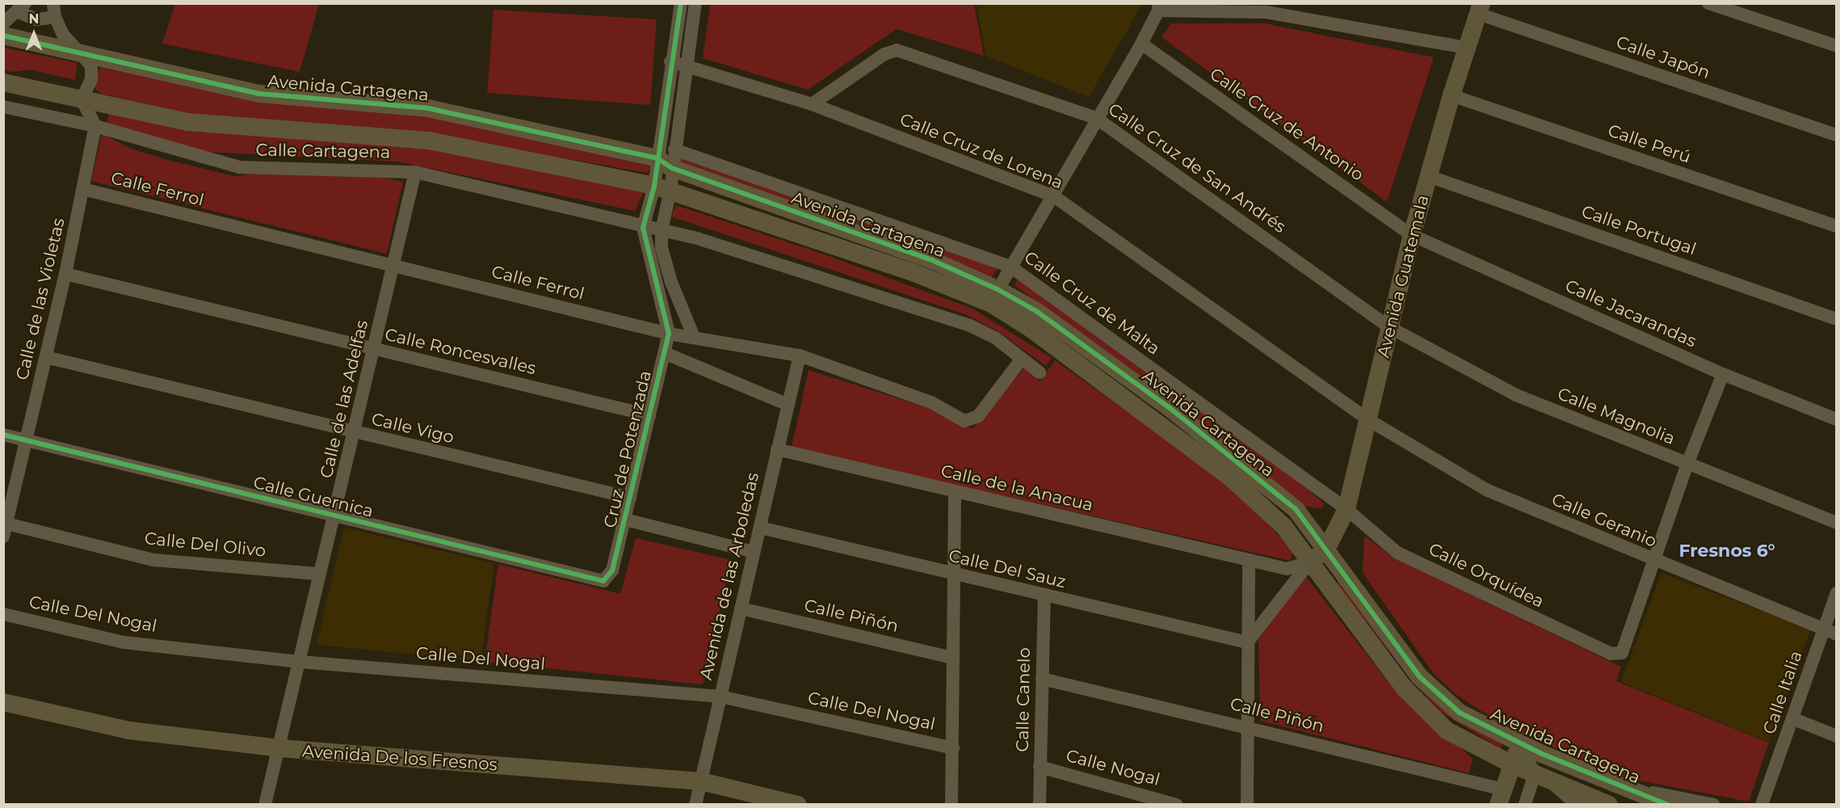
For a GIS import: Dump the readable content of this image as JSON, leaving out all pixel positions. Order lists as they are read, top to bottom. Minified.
{"streets":{"street":["Calle Japón","Avenida Cartagena","Calle Cruz de Antonio","Calle Perú","Calle Cartagena","Calle Cruz de Lorena","Calle Cruz de San Andrés","Calle Ferrol","Calle Portugal","Avenida Guatemala","Calle de las Violetas","Calle Cruz de Malta","Calle Jacarandas","Calle Roncesvalles","Calle de las Adelfas","Calle Magnolia","Calle Vigo","Cruz de Potenzada","Calle de la Anacua","Calle Guernica","Calle Geranio","Calle Del Olivo","Calle Del Sauz","Calle Orquídea","Avenida de las Arboledas","Calle Del Nogal","Calle Piñón","Calle Italia","Calle Canelo","Avenida De los Fresnos","Calle Nogal"]},"crossings":[["Calle Japón","Avenida Guatemala"],["Avenida Cartagena","Avenida Guatemala"],["Avenida Cartagena","Calle de la Anacua"],["Calle Cruz de Antonio","Avenida Guatemala"],["Calle Cruz de Antonio","Calle Jacarandas"],["Calle Perú","Avenida Guatemala"],["Calle Cartagena","Calle de las Violetas"],["Calle Cartagena","Calle de las Adelfas"],["Calle Cruz de Lorena","Calle Cruz de San Andrés"],["Calle Cruz de Lorena","Avenida Guatemala"],["Calle Cruz de Lorena","Calle Geranio"],["Calle Cruz de San Andrés","Avenida Guatemala"],["Calle Cruz de San Andrés","Calle Magnolia"],["Calle Ferrol","Calle de las Violetas"],["Calle Ferrol","Calle de las Adelfas"],["Calle Ferrol","Cruz de Potenzada"],["Calle Ferrol","Avenida de las Arboledas"],["Calle Portugal","Avenida Guatemala"],["Avenida Guatemala","Calle Cruz de Malta"],["Avenida Guatemala","Calle Jacarandas"],["Avenida Guatemala","Calle Magnolia"],["Avenida Guatemala","Calle Geranio"],["Avenida Guatemala","Calle Orquídea"],["Calle de las Violetas","Calle Roncesvalles"],["Calle de las Violetas","Calle Vigo"],["Calle de las Violetas","Calle Guernica"],["Calle de las Violetas","Calle Del Olivo"],["Calle Cruz de Malta","Calle Orquídea"],["Calle Roncesvalles","Calle de las Adelfas"],["Calle Roncesvalles","Cruz de Potenzada"],["Calle de las Adelfas","Calle Vigo"],["Calle de las Adelfas","Calle Guernica"],["Calle de las Adelfas","Calle Del Olivo"],["Calle de las Adelfas","Calle Del Nogal"],["Calle de las Adelfas","Avenida De los Fresnos"],["Calle Vigo","Cruz de Potenzada"],["Cruz de Potenzada","Calle Guernica"],["Calle de la Anacua","Avenida de las Arboledas"],["Calle Geranio","Calle Orquídea"],["Calle Geranio","Calle Italia"],["Calle Del Sauz","Avenida de las Arboledas"],["Calle Del Sauz","Calle Canelo"],["Avenida de las Arboledas","Calle Del Nogal"],["Avenida de las Arboledas","Calle Piñón"],["Avenida de las Arboledas","Avenida De los Fresnos"],["Calle Piñón","Calle Canelo"],["Calle Canelo","Calle Nogal"]],"districts":["Fresnos 6°"],"north":"top"}
